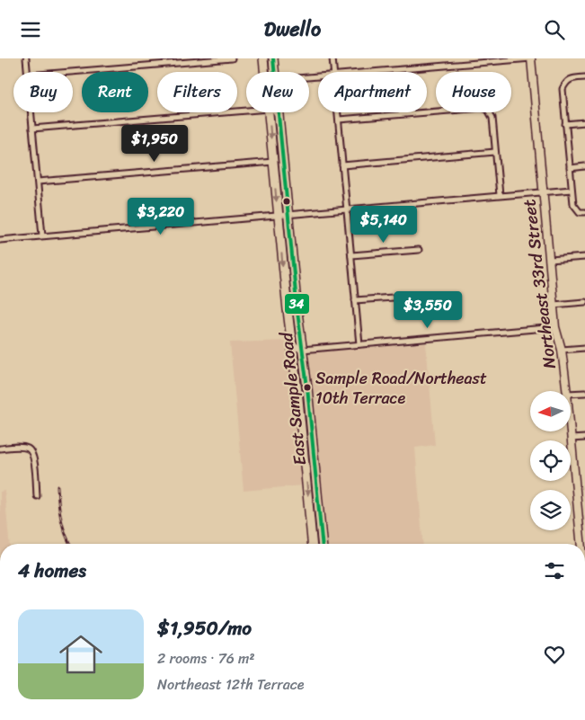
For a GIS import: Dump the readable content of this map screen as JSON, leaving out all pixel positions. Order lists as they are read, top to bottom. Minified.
{"streets":{"main road":["East Sample Road"],"street":["Northeast 33rd Street"]},"places":["Sample Road/Northeast 10th Terrace"],"lines":["transit line 34"],"north":"left","page":{"header":"Dwello","chip":["Buy","Rent","Filters","New","Apartment","House"],"price":["$1,950","$3,220","$5,140","$3,550"],"heading":"4 homes","list":[{"name":"$1,950/mo","note":"2 rooms · 76 m² · Northeast 12th Terrace"}]}}
